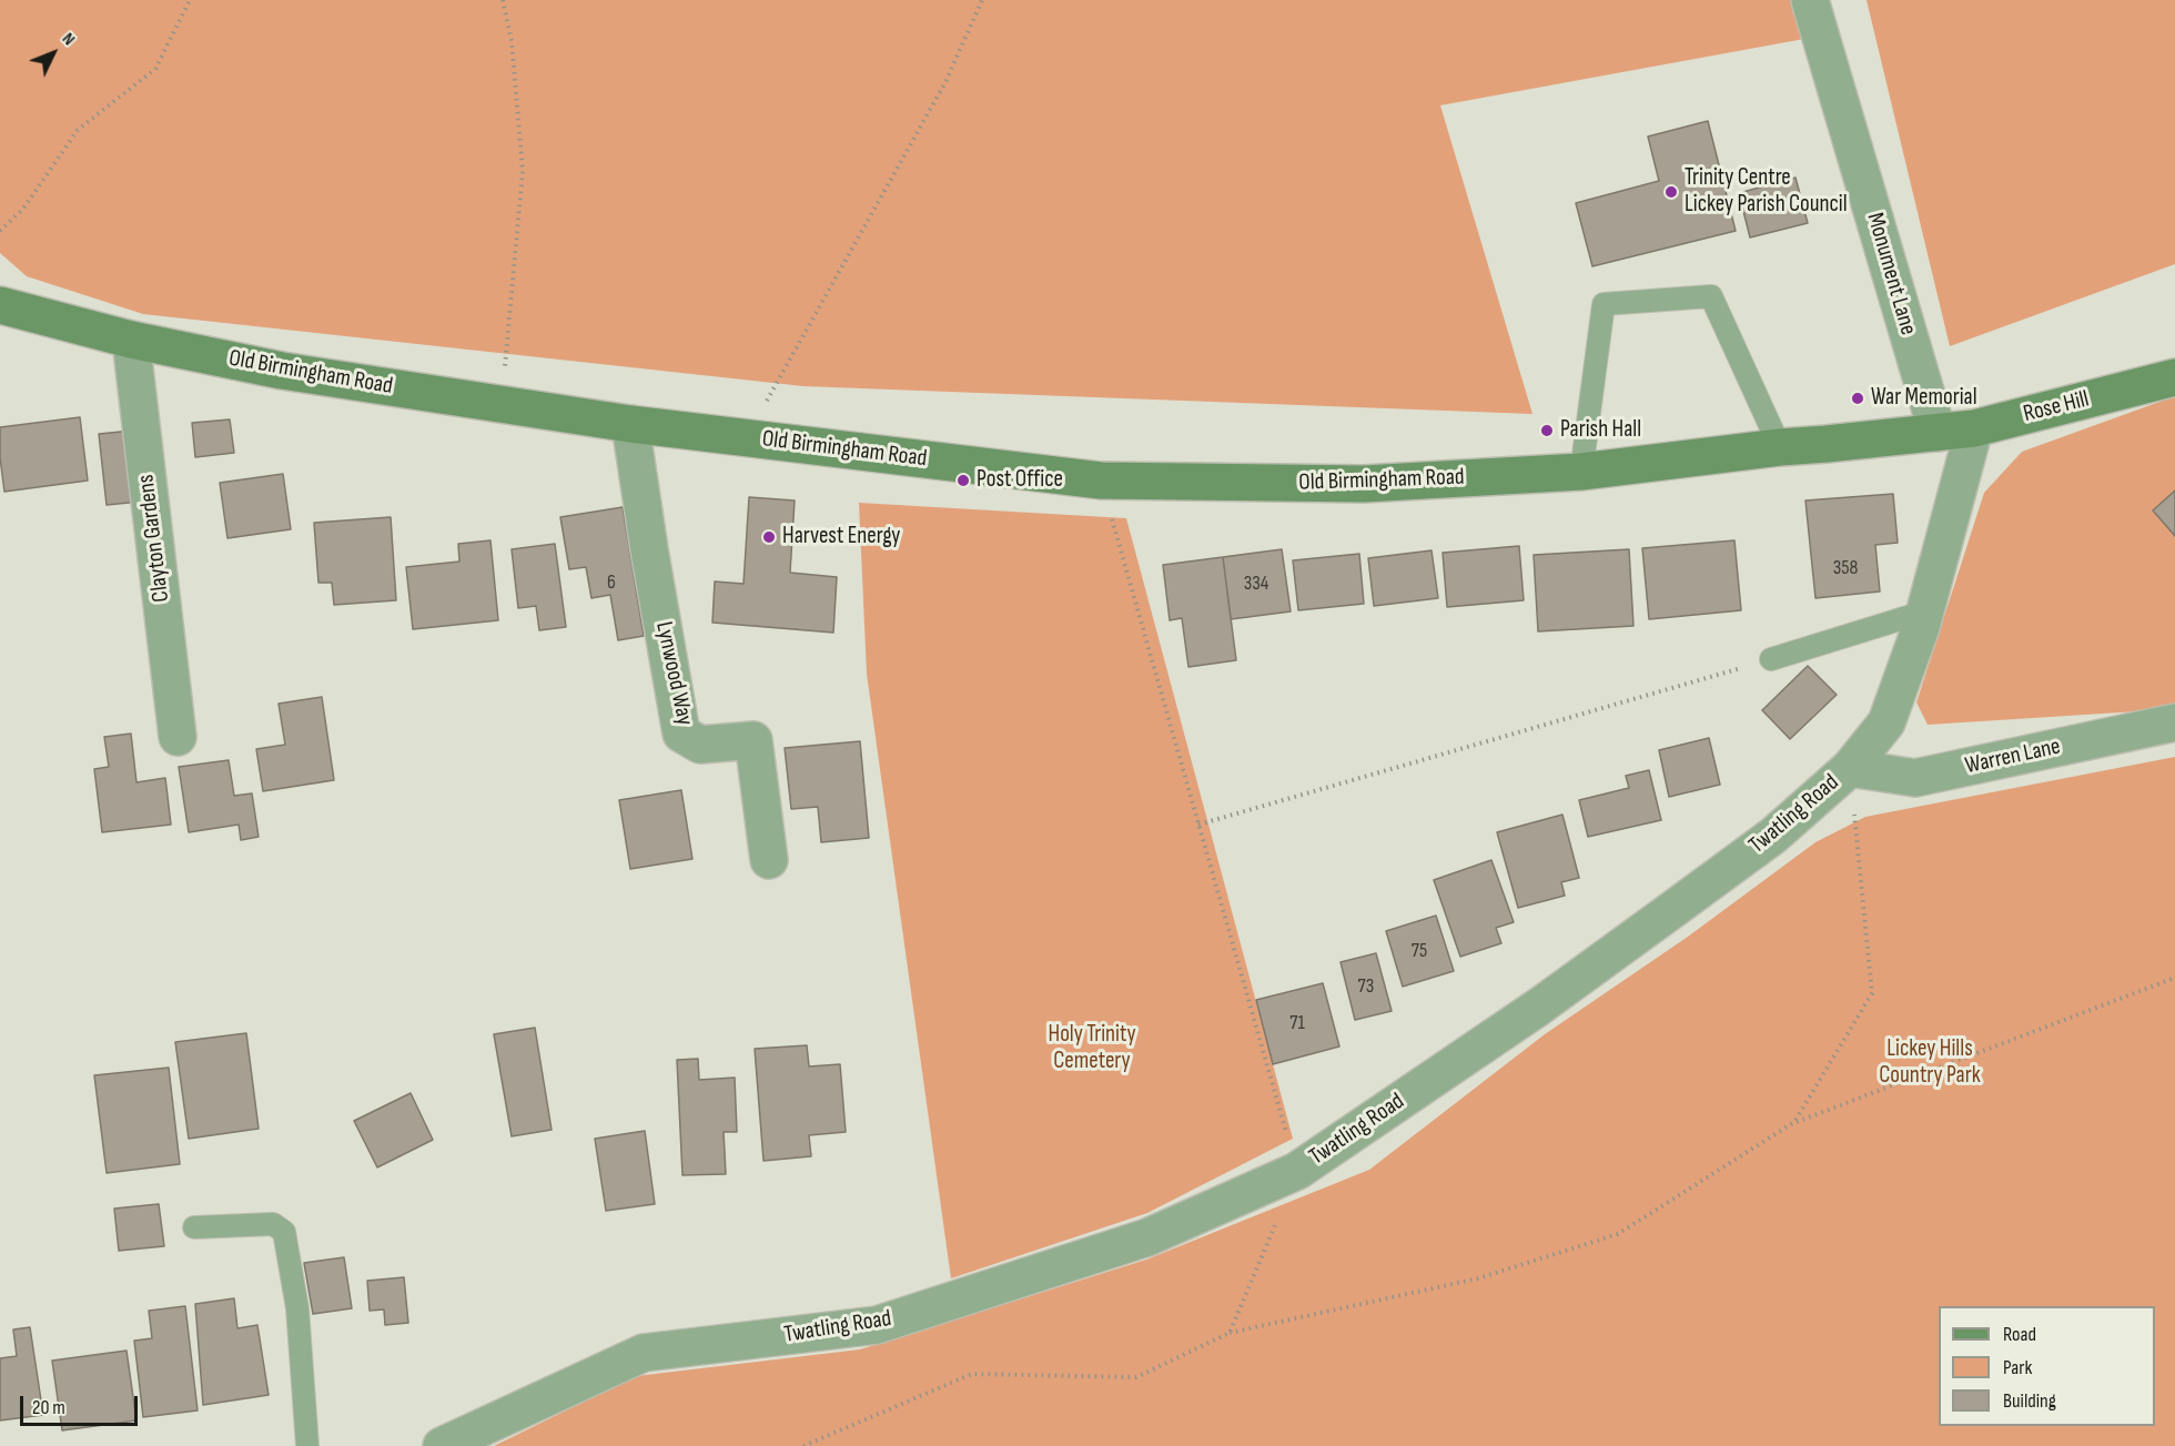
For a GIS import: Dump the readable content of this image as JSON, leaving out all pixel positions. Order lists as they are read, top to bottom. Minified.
{"streets":{"main road":["Old Birmingham Road","Rose Hill"],"street":["Monument Lane","Clayton Gardens","Lynwood Way","Warren Lane","Twatling Road"]},"crossings":[["Monument Lane","Old Birmingham Road"],["Monument Lane","Rose Hill"],["Old Birmingham Road","Rose Hill"],["Old Birmingham Road","Clayton Gardens"],["Old Birmingham Road","Lynwood Way"],["Rose Hill","Twatling Road"],["Warren Lane","Twatling Road"]],"parks":["Holy Trinity Cemetery","Lickey Hills Country Park"],"places":["Trinity Centre Lickey Parish Council","War Memorial","Parish Hall","Post Office","Harvest Energy"],"house_numbers":["358","6","334","75","73","71"],"legend":["Road","Park","Building"],"scale_bar":"20 m","north":"top right"}
